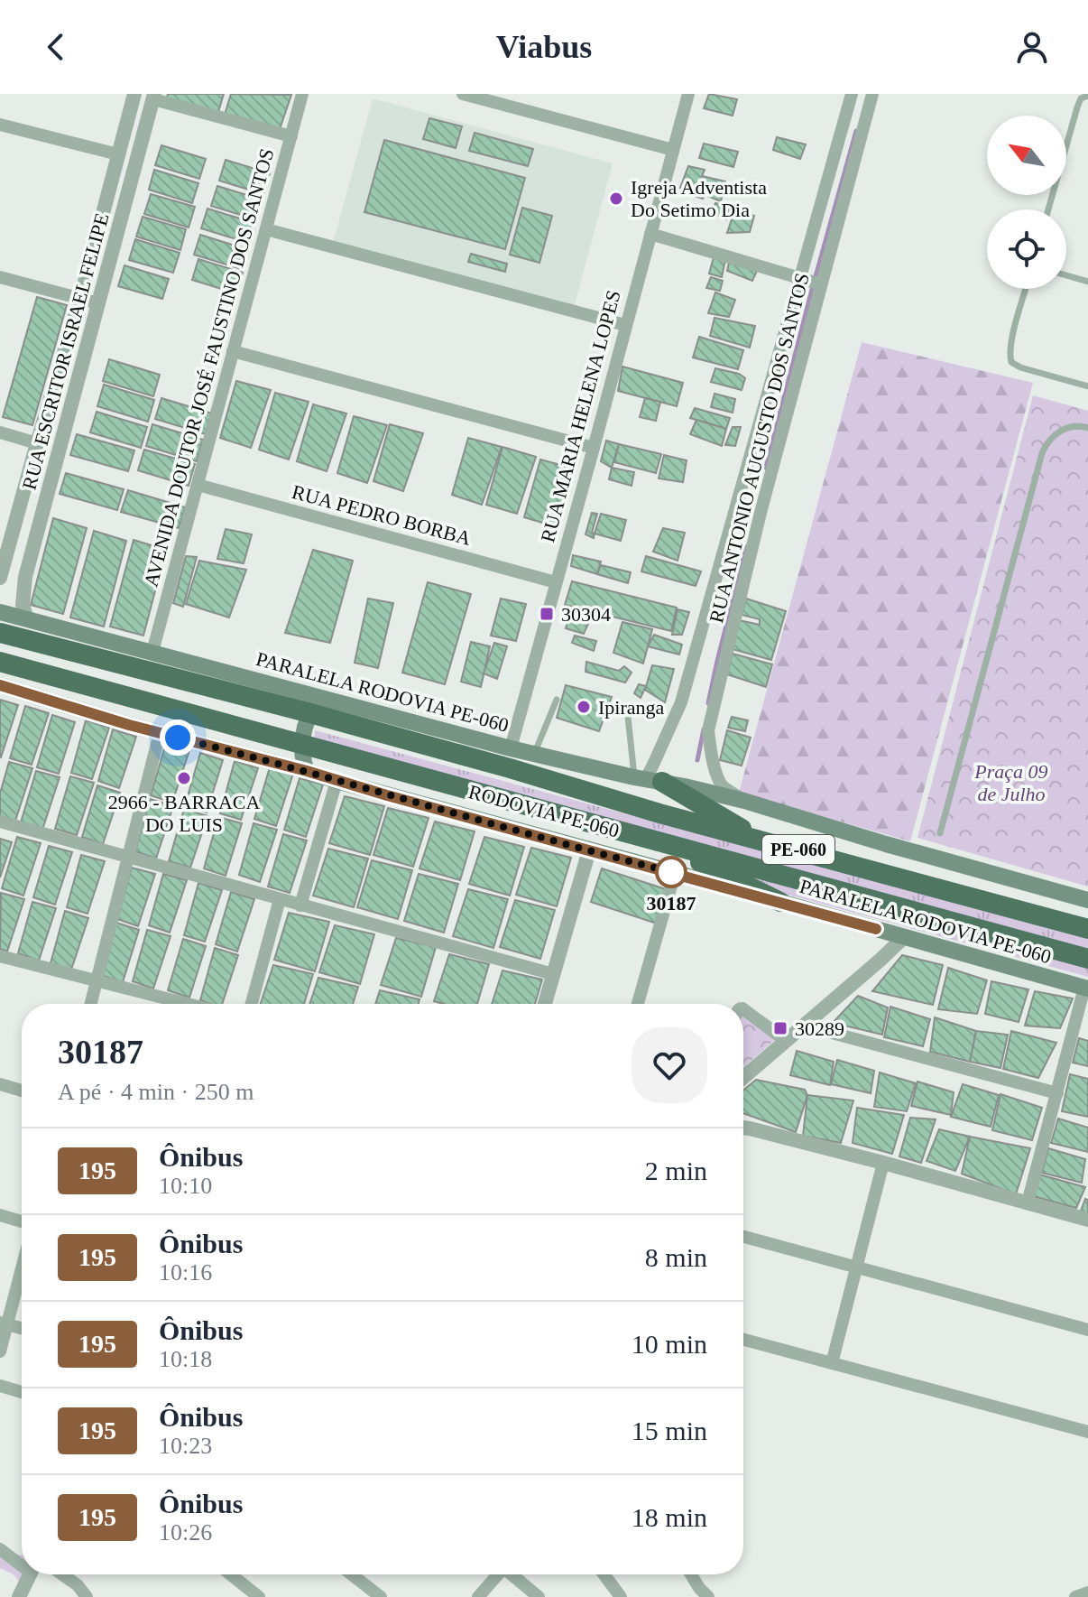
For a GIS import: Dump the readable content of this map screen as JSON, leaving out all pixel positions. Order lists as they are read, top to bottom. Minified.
{"streets":{"highway":["RODOVIA PE-060","PE-060"],"main road":["PARALELA RODOVIA PE-060"],"street":["RUA ESCRITOR ISRAEL FELIPE","AVENIDA DOUTOR JOSÉ FAUSTINO DOS SANTOS","RUA MARIA HELENA LOPES","RUA ANTONIO AUGUSTO DOS SANTOS","RUA PEDRO BORBA"]},"crossings":[["RUA ESCRITOR ISRAEL FELIPE","PARALELA RODOVIA PE-060"],["AVENIDA DOUTOR JOSÉ FAUSTINO DOS SANTOS","RUA PEDRO BORBA"],["AVENIDA DOUTOR JOSÉ FAUSTINO DOS SANTOS","PARALELA RODOVIA PE-060"],["RUA MARIA HELENA LOPES","RUA PEDRO BORBA"],["RUA MARIA HELENA LOPES","PARALELA RODOVIA PE-060"],["RUA ANTONIO AUGUSTO DOS SANTOS","PARALELA RODOVIA PE-060"]],"parks":["Praça 09 de Julho"],"places":{"other":["Igreja Adventista Do Setimo Dia","Ipiranga","2966 - BARRACA DO LUIS","30187"],"transit":["30304","30289"]},"lines":["bus line 195"],"north":"top left","page":{"header":"Viabus","heading":["30187","A pé · 4 min · 250 m"],"list":[{"mark":"195","name":"Ônibus","note":"10:10","value":"2 min"},{"mark":"195","name":"Ônibus","note":"10:16","value":"8 min"},{"mark":"195","name":"Ônibus","note":"10:18","value":"10 min"},{"mark":"195","name":"Ônibus","note":"10:23","value":"15 min"},{"mark":"195","name":"Ônibus","note":"10:26","value":"18 min"}]}}
